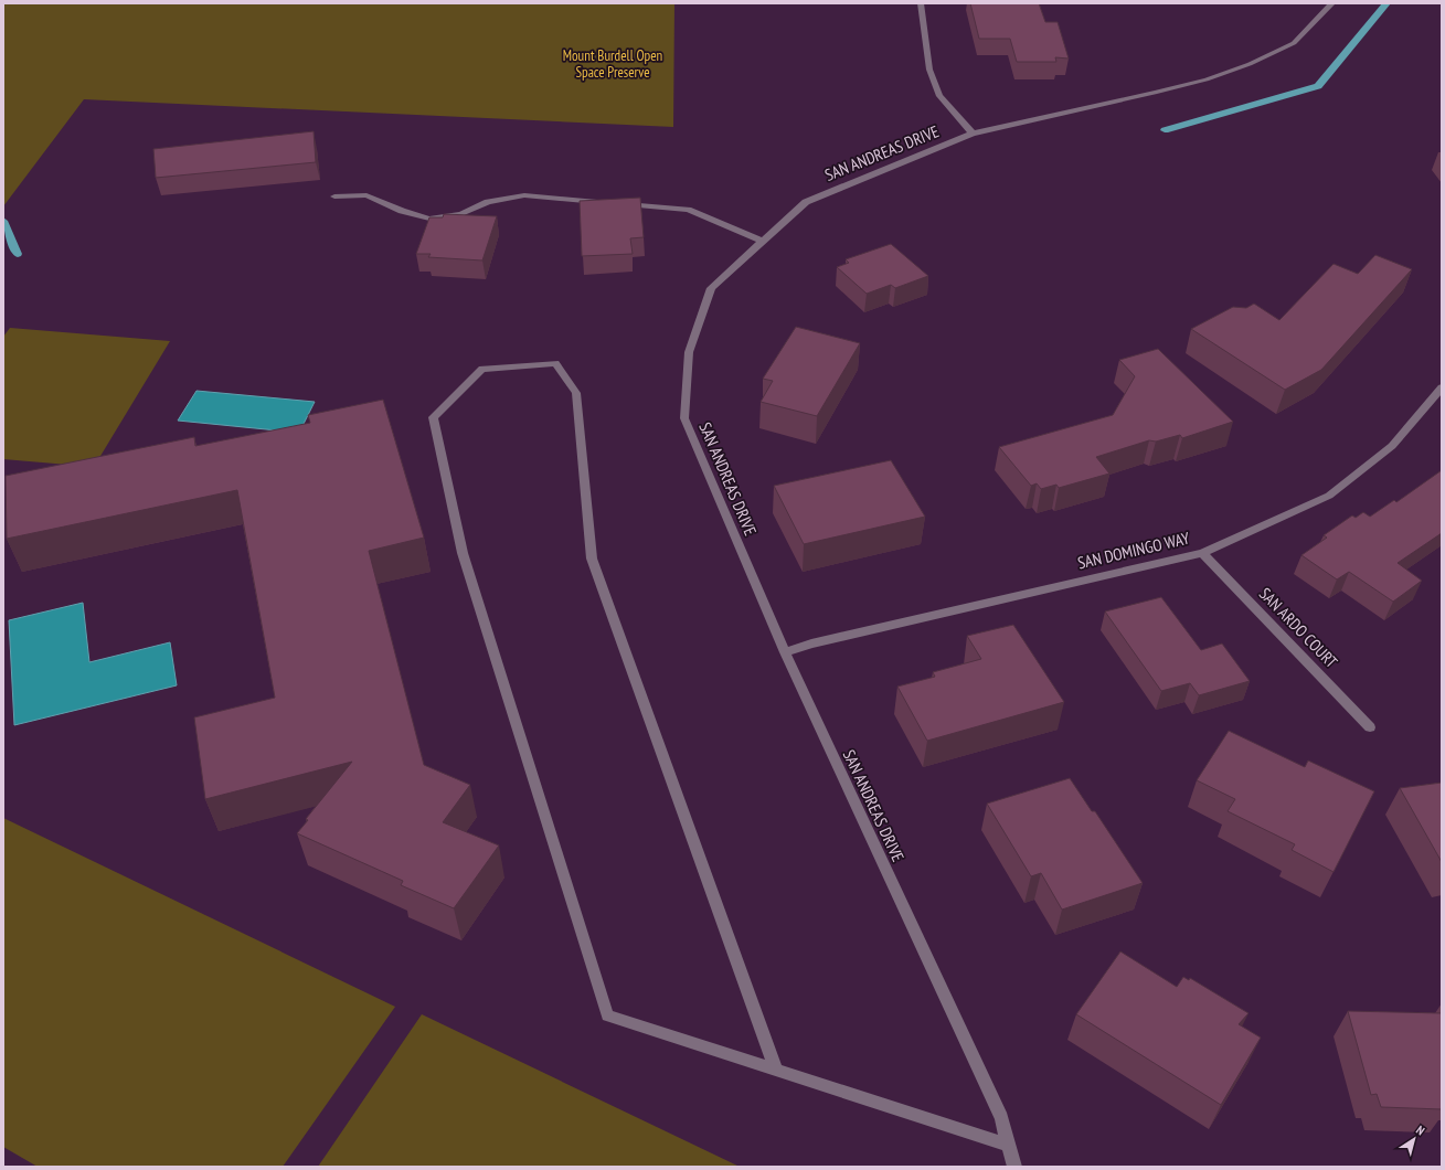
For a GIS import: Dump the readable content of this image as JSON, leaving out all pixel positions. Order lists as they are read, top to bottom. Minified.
{"streets":{"street":["SAN ANDREAS DRIVE","SAN DOMINGO WAY","SAN ARDO COURT"]},"crossings":[["SAN ANDREAS DRIVE","SAN DOMINGO WAY"],["SAN DOMINGO WAY","SAN ARDO COURT"]],"parks":["Mount Burdell Open Space Preserve"],"north":"top right"}
